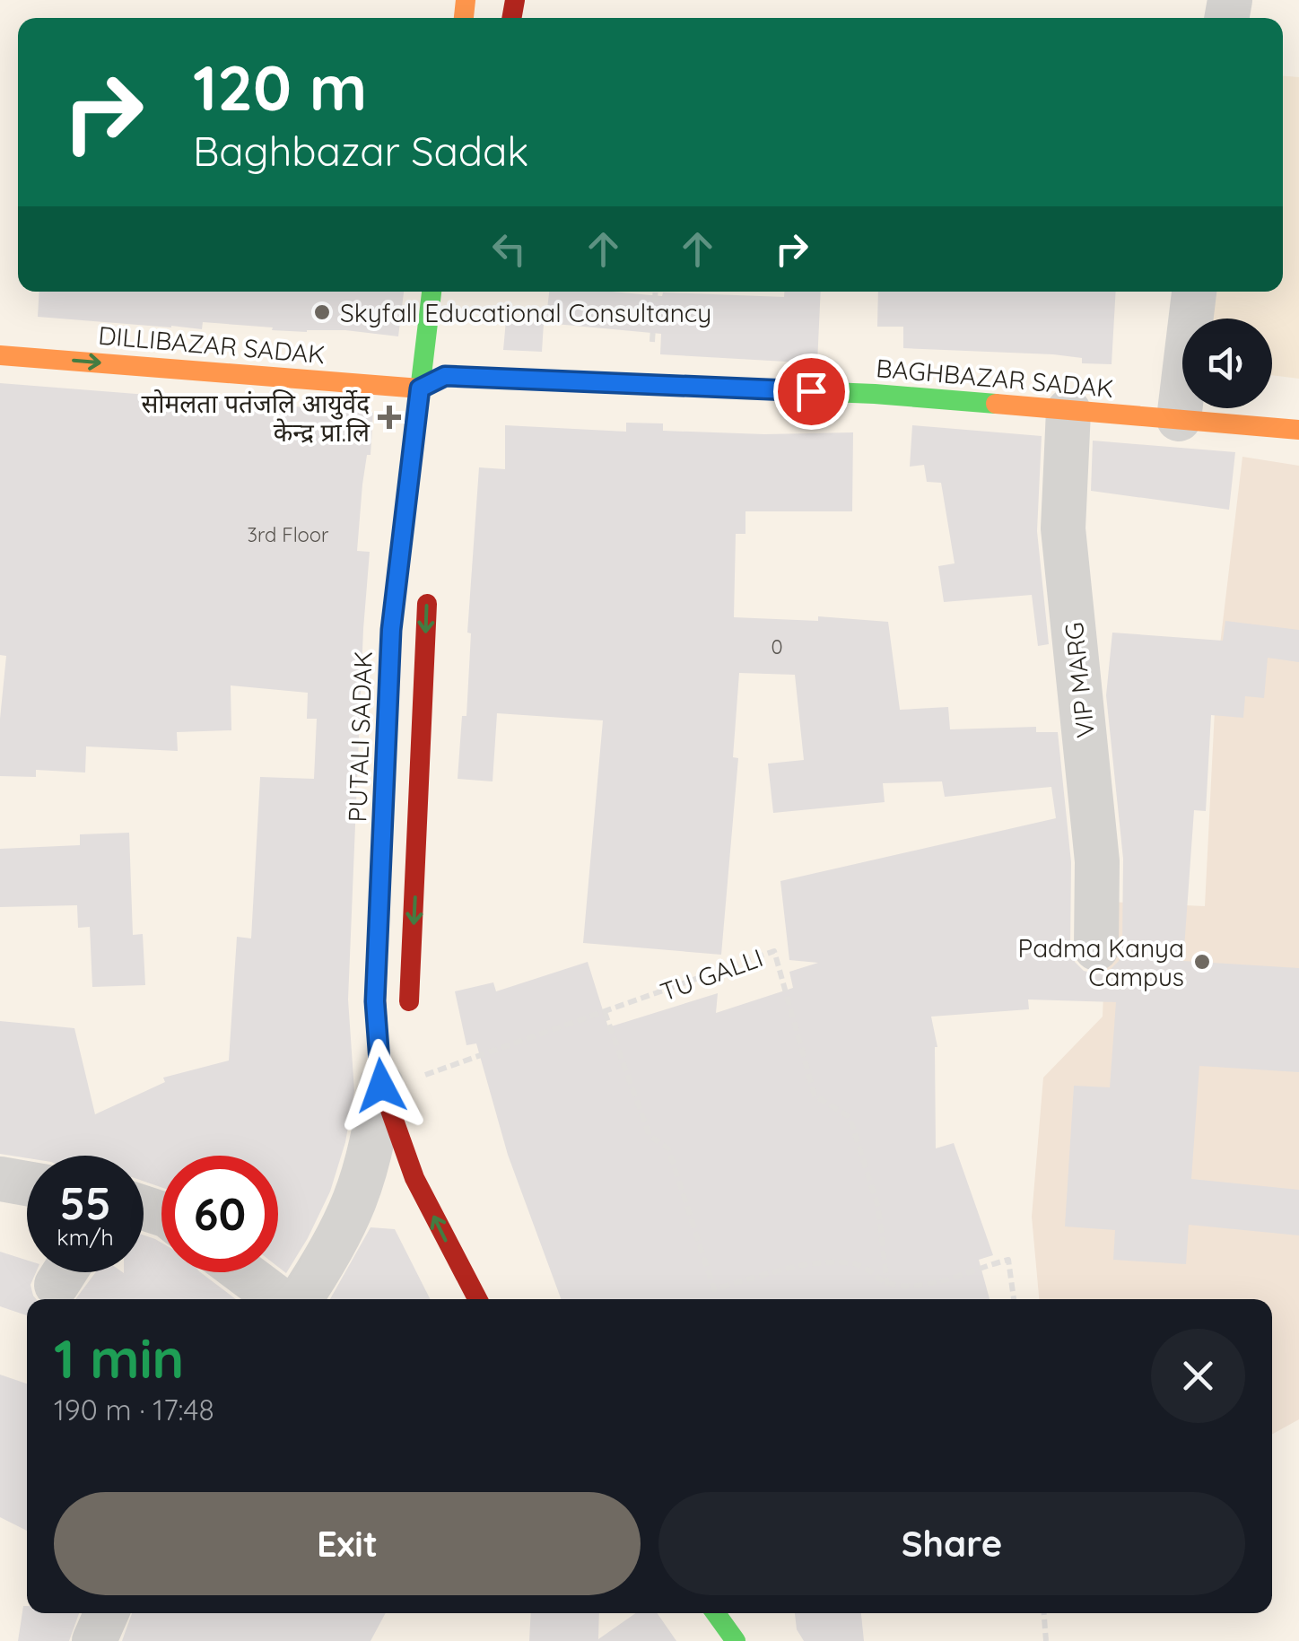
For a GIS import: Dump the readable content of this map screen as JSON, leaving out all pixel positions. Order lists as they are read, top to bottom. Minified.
{"streets":{"main road":["DILLIBAZAR SADAK","BAGHBAZAR SADAK","PUTALI SADAK"],"street":["VIP MARG"],"path":["TU GALLI"]},"crossings":[["DILLIBAZAR SADAK","BAGHBAZAR SADAK"],["DILLIBAZAR SADAK","PUTALI SADAK"],["BAGHBAZAR SADAK","VIP MARG"],["BAGHBAZAR SADAK","PUTALI SADAK"],["PUTALI SADAK","TU GALLI"]],"one_way":["DILLIBAZAR SADAK"],"places":{"other":["Skyfall Educational Consultancy","Padma Kanya Campus"],"health":["सोमलता पतंजलि आयुर्वेद केन्द्र प्रा.लि"]},"house_numbers":["3rd Floor","0"],"page":{"turn":["120 m","Baghbazar Sadak"],"speed":"55 km/h","limit":"60","heading":["1 min","190 m · 17:48"],"buttons":["Exit","Share"]}}
